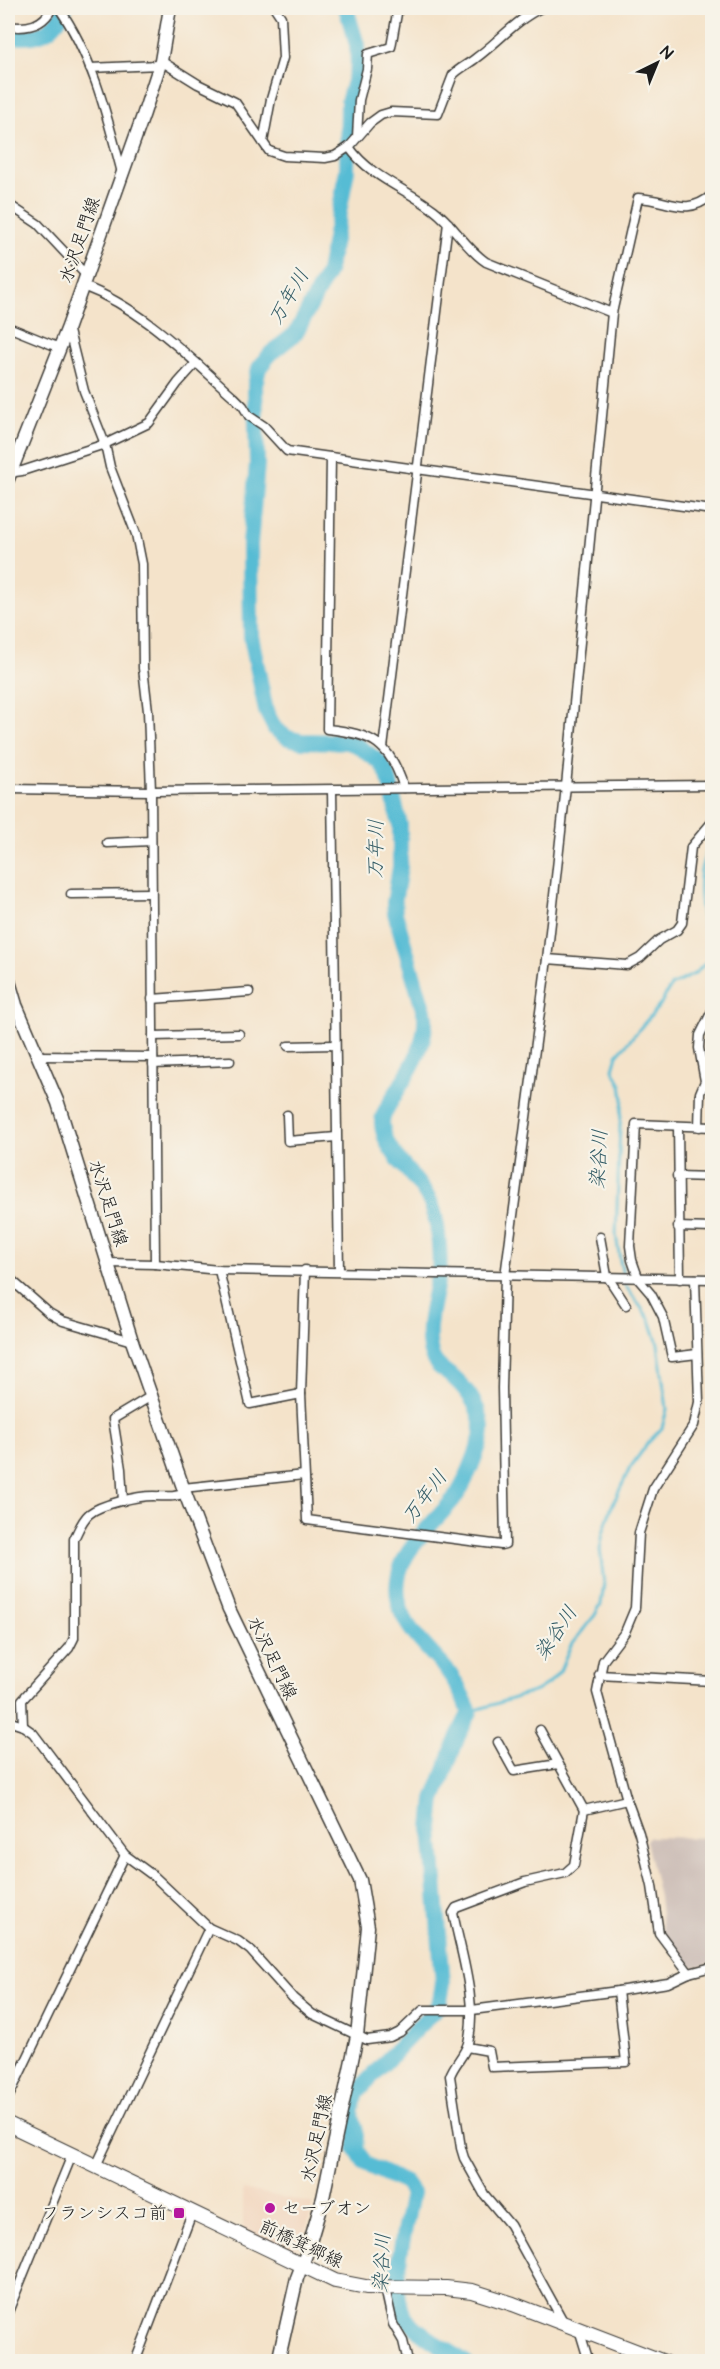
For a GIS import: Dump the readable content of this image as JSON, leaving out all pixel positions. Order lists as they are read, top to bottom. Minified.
{"streets":{"main road":["水沢足門線","前橋箕郷線"]},"crossings":[["水沢足門線","前橋箕郷線"]],"water":["万年川","染谷川"],"places":{"other":["セーブオン"],"transit":["フランシスコ前"]},"north":"top right"}
